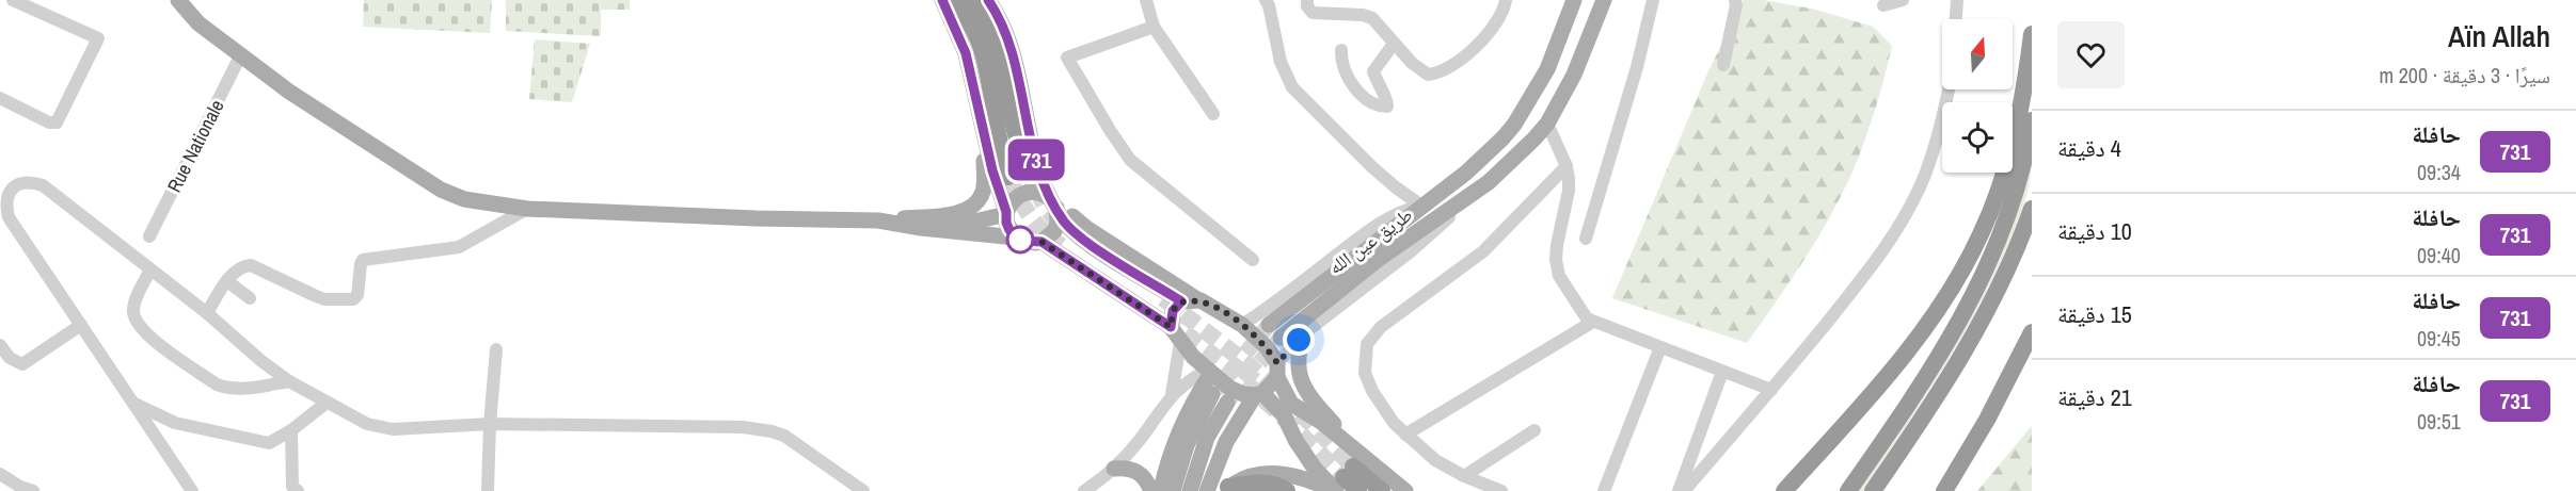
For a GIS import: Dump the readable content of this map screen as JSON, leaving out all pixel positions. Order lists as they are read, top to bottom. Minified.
{"streets":{"main road":["طريق عين الله"],"street":["Rue Nationale"]},"lines":["bus line 731"],"north":"top","page":{"heading":["Aïn Allah","سيرًا · 3 دقيقة · 200 m"],"on_map":"731","list":[{"mark":"731","name":"حافلة","note":"09:34","value":"4 دقيقة"},{"mark":"731","name":"حافلة","note":"09:40","value":"10 دقيقة"},{"mark":"731","name":"حافلة","note":"09:45","value":"15 دقيقة"},{"mark":"731","name":"حافلة","note":"09:51","value":"21 دقيقة"}]}}
